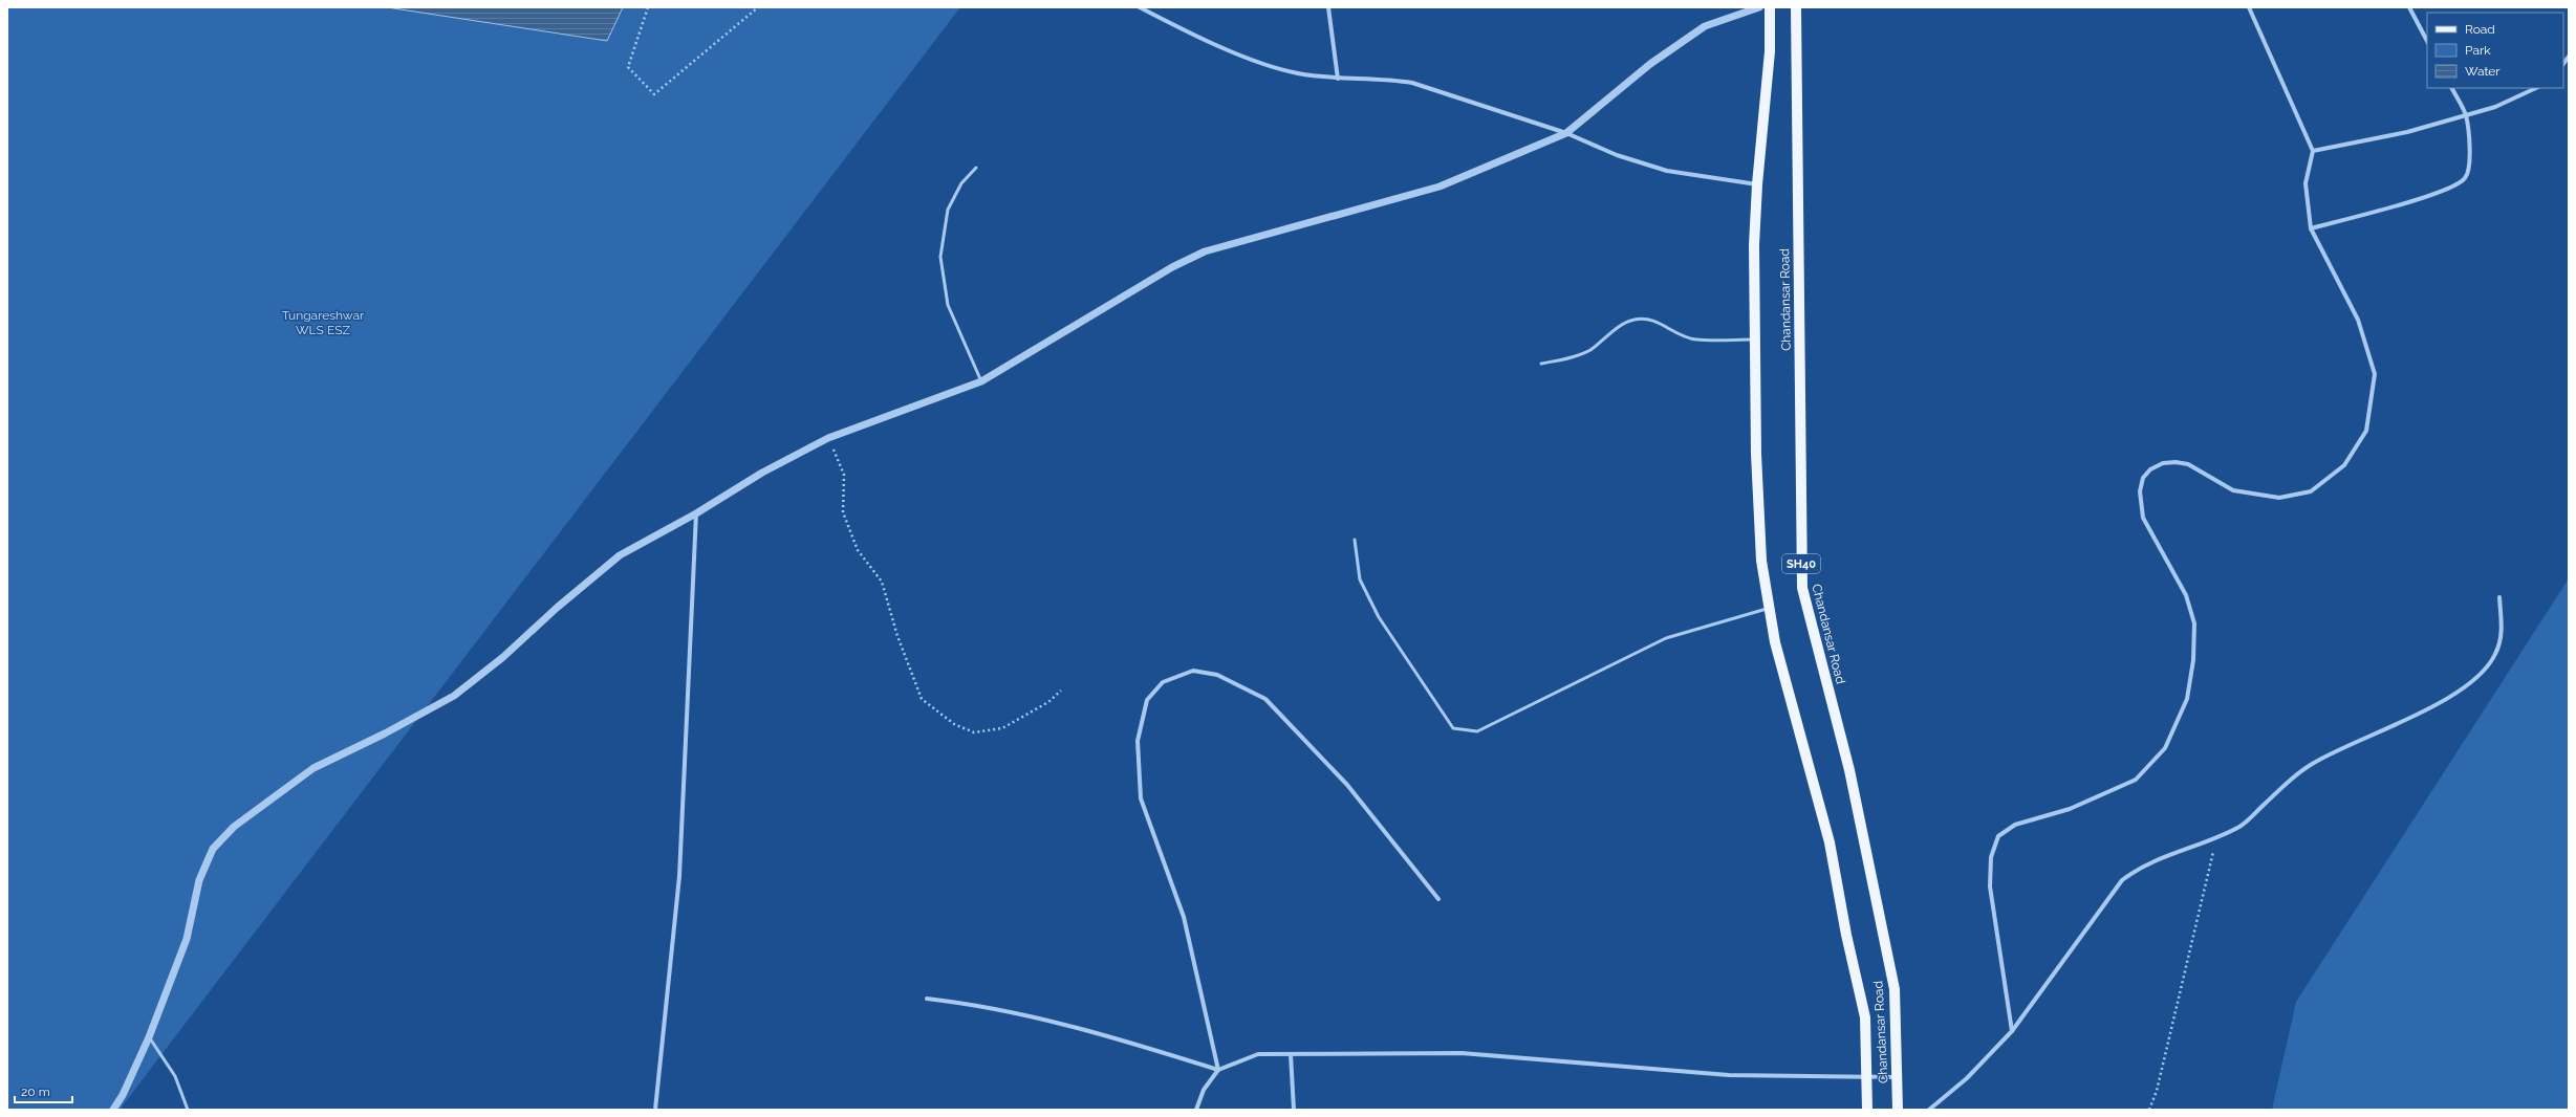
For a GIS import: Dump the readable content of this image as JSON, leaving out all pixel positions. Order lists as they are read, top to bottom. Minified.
{"streets":{"main road":["Chandansar Road","SH40"]},"parks":["Tungareshwar WLS ESZ"],"legend":["Road","Park","Water"],"scale_bar":"20 m"}
